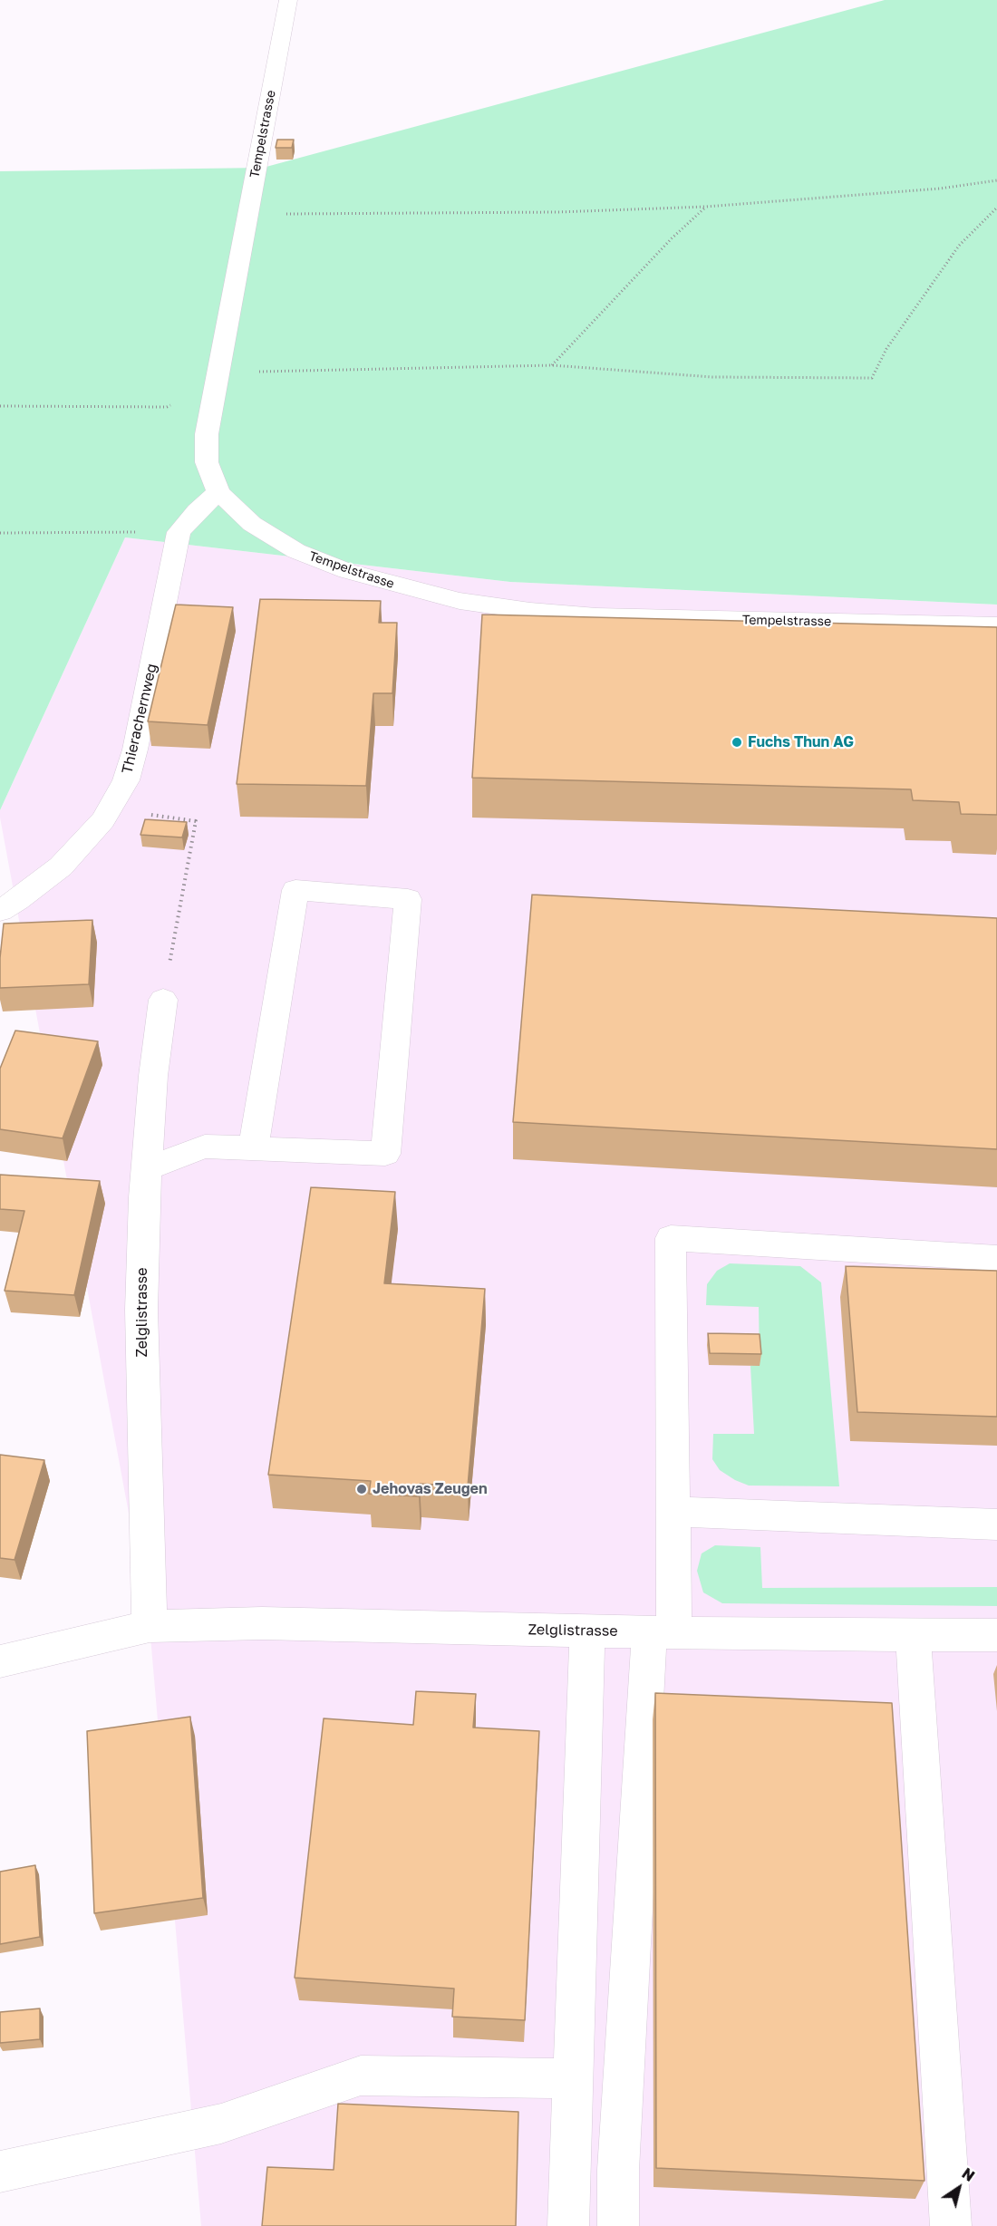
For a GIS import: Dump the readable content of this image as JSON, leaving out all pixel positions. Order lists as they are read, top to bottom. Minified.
{"streets":{"street":["Tempelstrasse","Thierachernweg","Zelglistrasse"]},"crossings":[["Tempelstrasse","Thierachernweg"]],"places":["Fuchs Thun AG","Jehovas Zeugen"],"north":"top right"}
